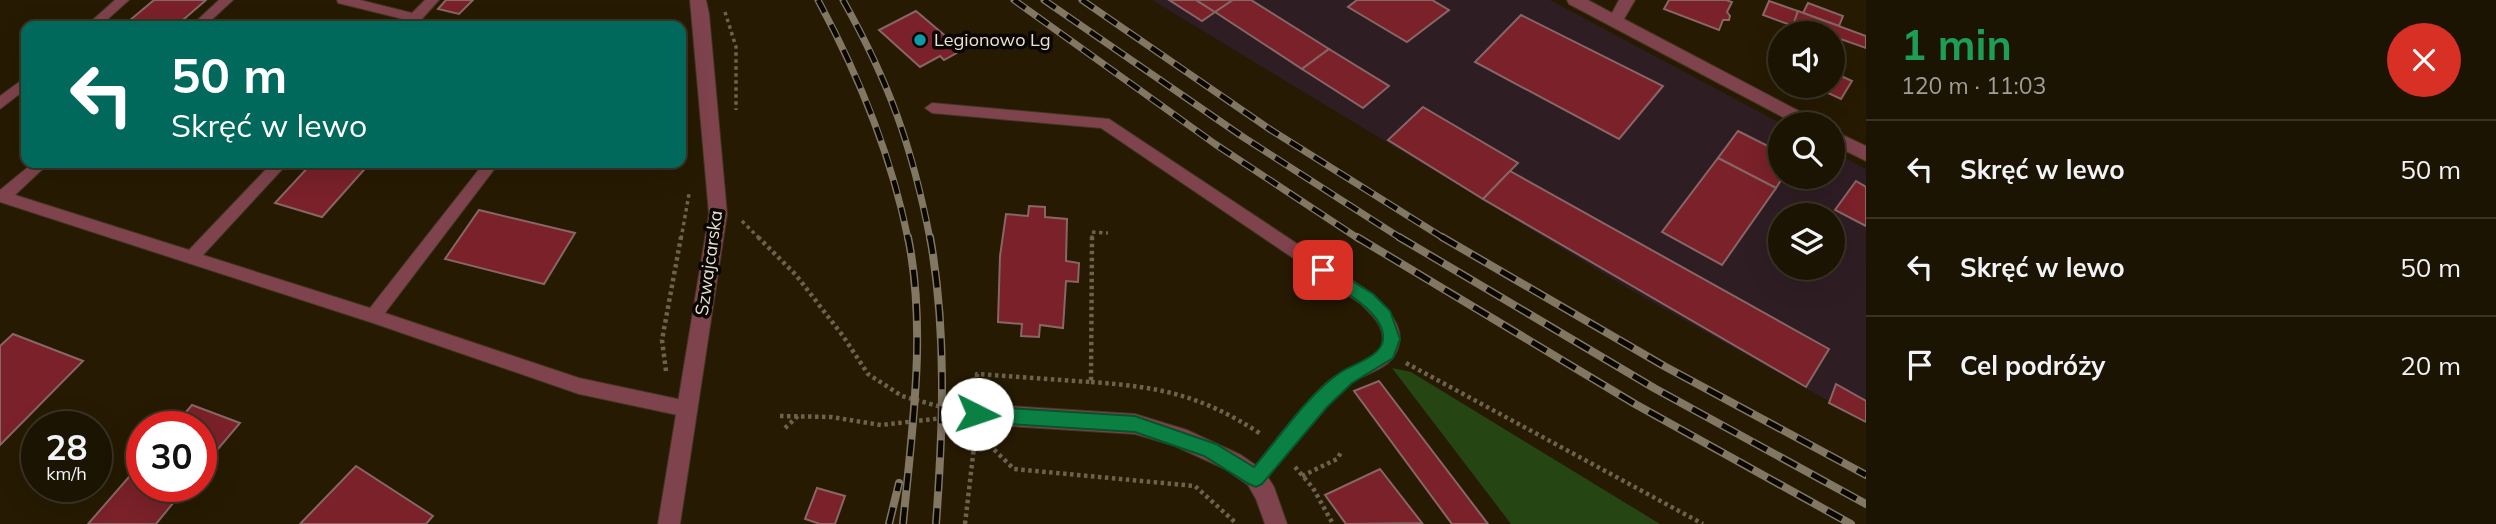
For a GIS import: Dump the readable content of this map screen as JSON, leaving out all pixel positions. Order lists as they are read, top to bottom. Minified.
{"streets":{"street":["Szwajcarska"]},"places":["Legionowo Lg"],"page":{"heading":["1 min","120 m · 11:03"],"turn":["50 m","Skręć w lewo"],"list":[{"name":"Skręć w lewo","value":"50 m"},{"name":"Skręć w lewo","value":"50 m"},{"name":"Cel podróży","value":"20 m"}],"speed":"28 km/h","limit":"30"}}
